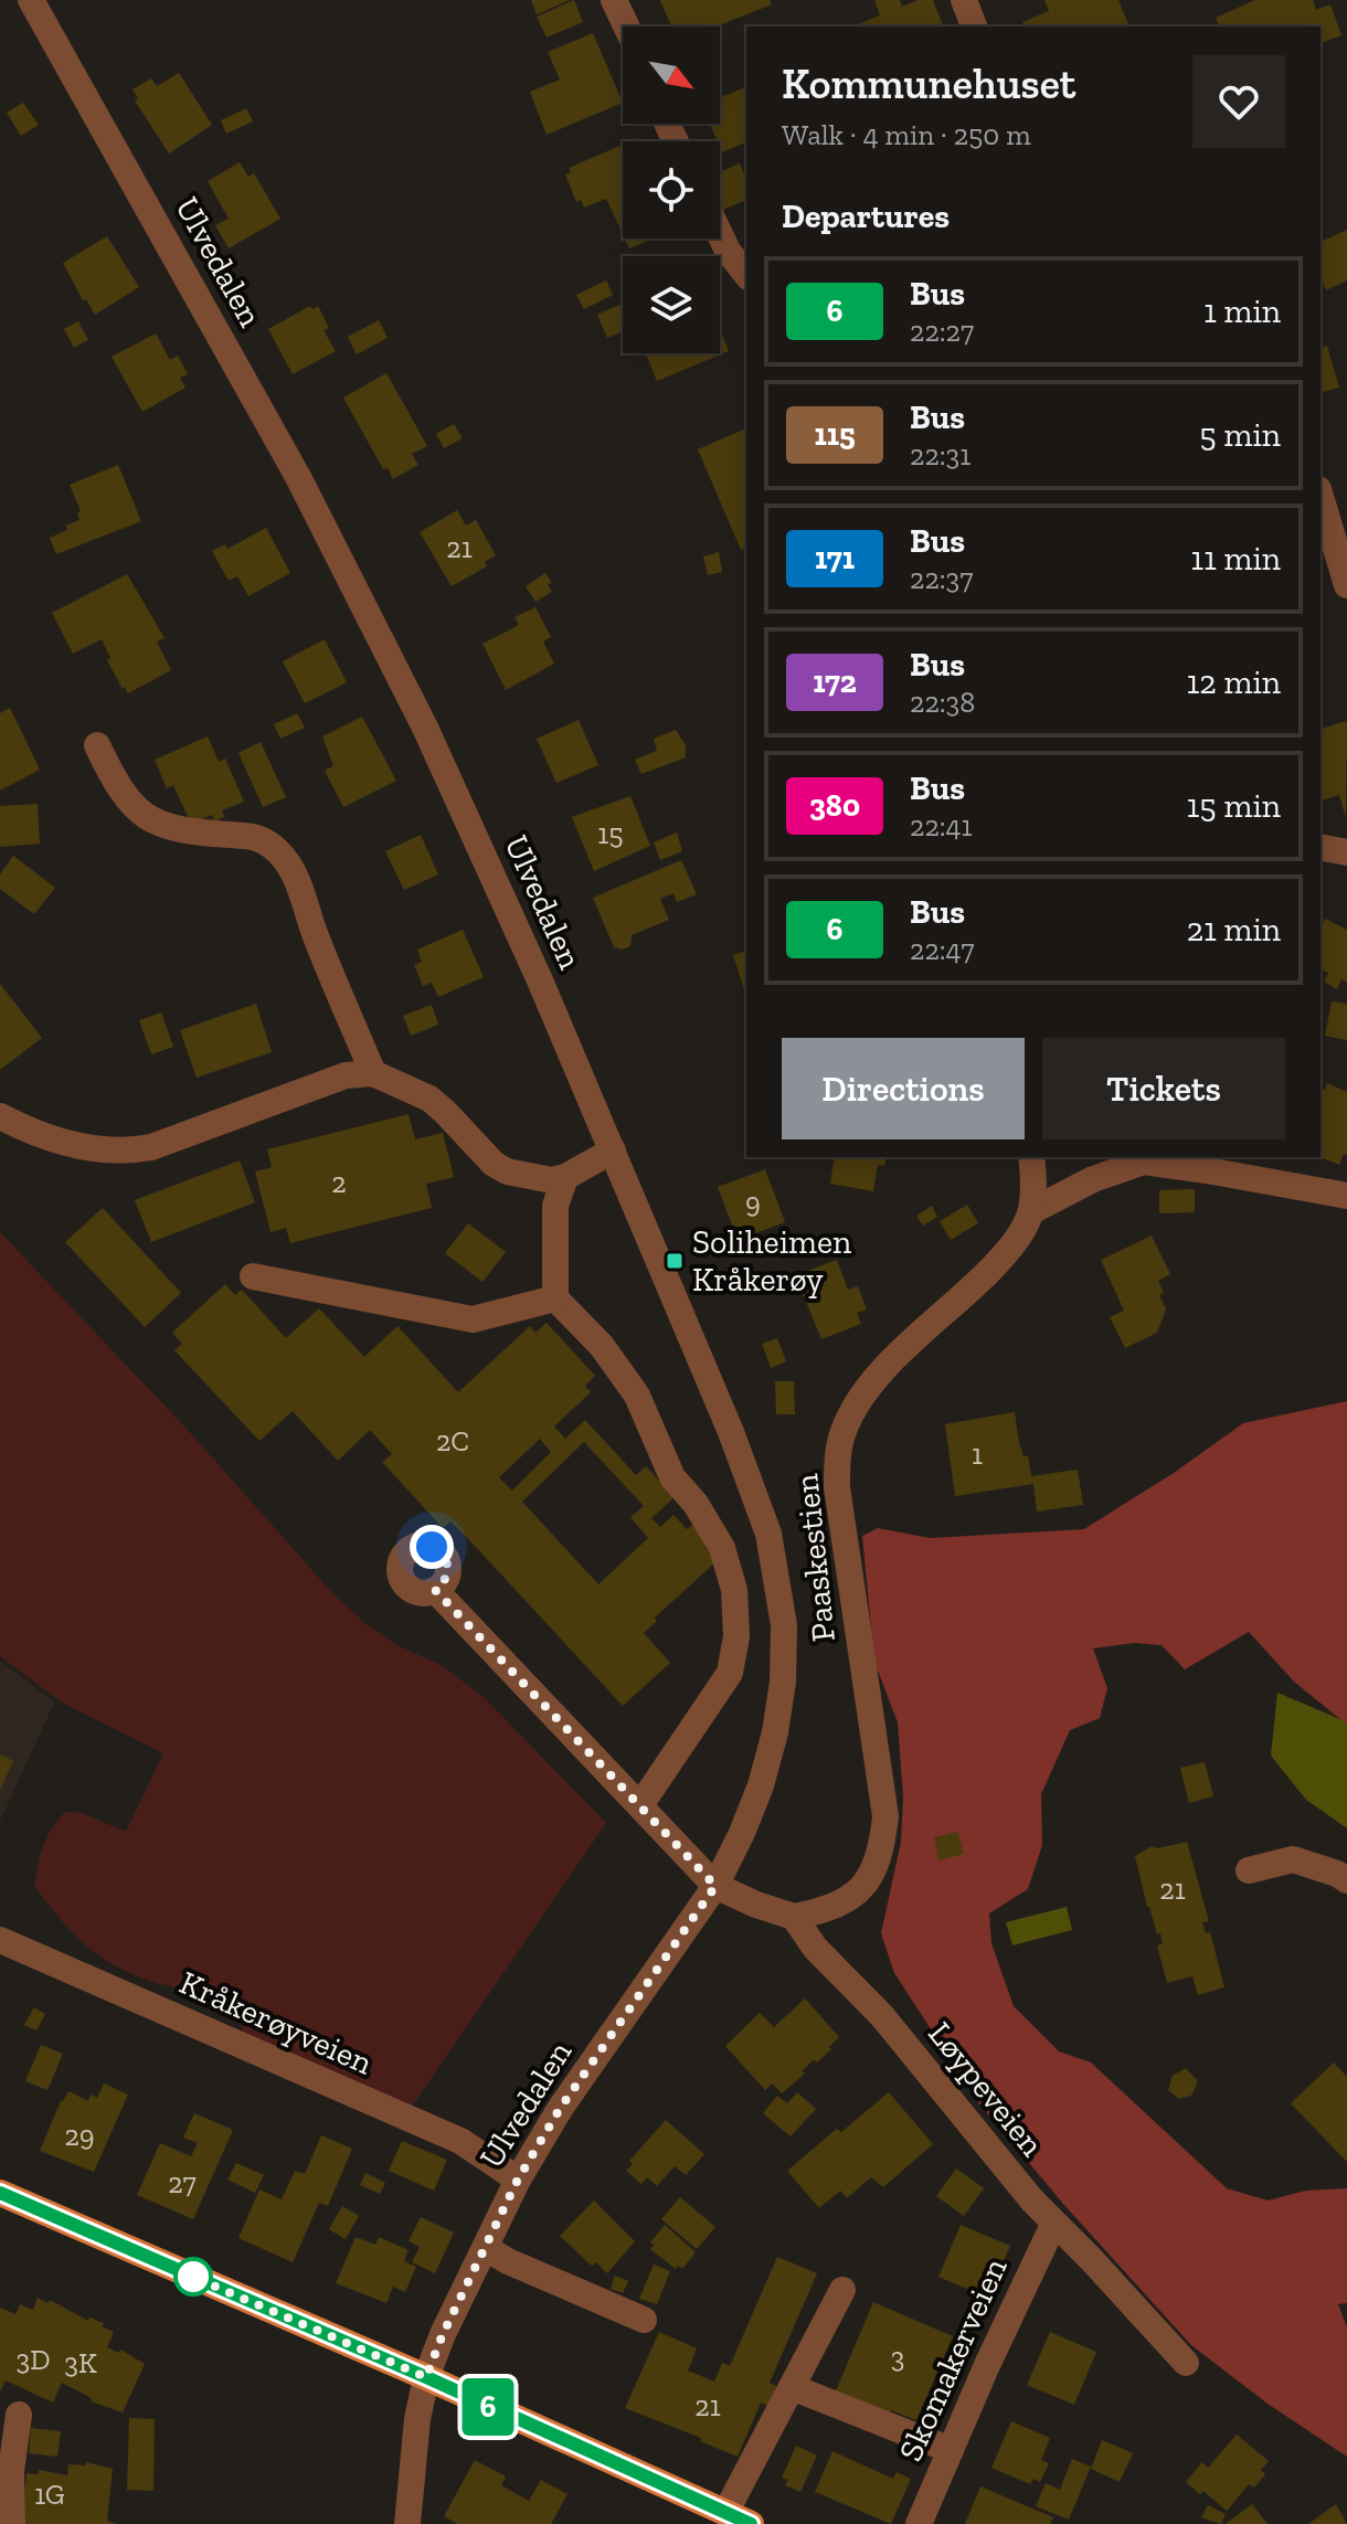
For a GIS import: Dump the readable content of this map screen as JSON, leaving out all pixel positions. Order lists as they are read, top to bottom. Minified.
{"streets":{"street":["Ulvedalen","Paaskestien","Kråkerøyveien","Løypeveien","Skomakerveien"]},"crossings":[["Ulvedalen","Kråkerøyveien"],["Paaskestien","Løypeveien"],["Løypeveien","Skomakerveien"]],"places":{"transit":["Soliheimen Kråkerøy"]},"lines":["bus line 6"],"house_numbers":["21","15","2","9","2C","1","21","29","27","3","3D","3K","21","1G"],"north":"bottom right","page":{"on_map":"6","heading":[["Kommunehuset","Walk · 4 min · 250 m"],"Departures"],"list":[{"mark":"6","name":"Bus","note":"22:27","value":"1 min"},{"mark":"115","name":"Bus","note":"22:31","value":"5 min"},{"mark":"171","name":"Bus","note":"22:37","value":"11 min"},{"mark":"172","name":"Bus","note":"22:38","value":"12 min"},{"mark":"380","name":"Bus","note":"22:41","value":"15 min"},{"mark":"6","name":"Bus","note":"22:47","value":"21 min"}],"buttons":["Directions","Tickets"]}}
